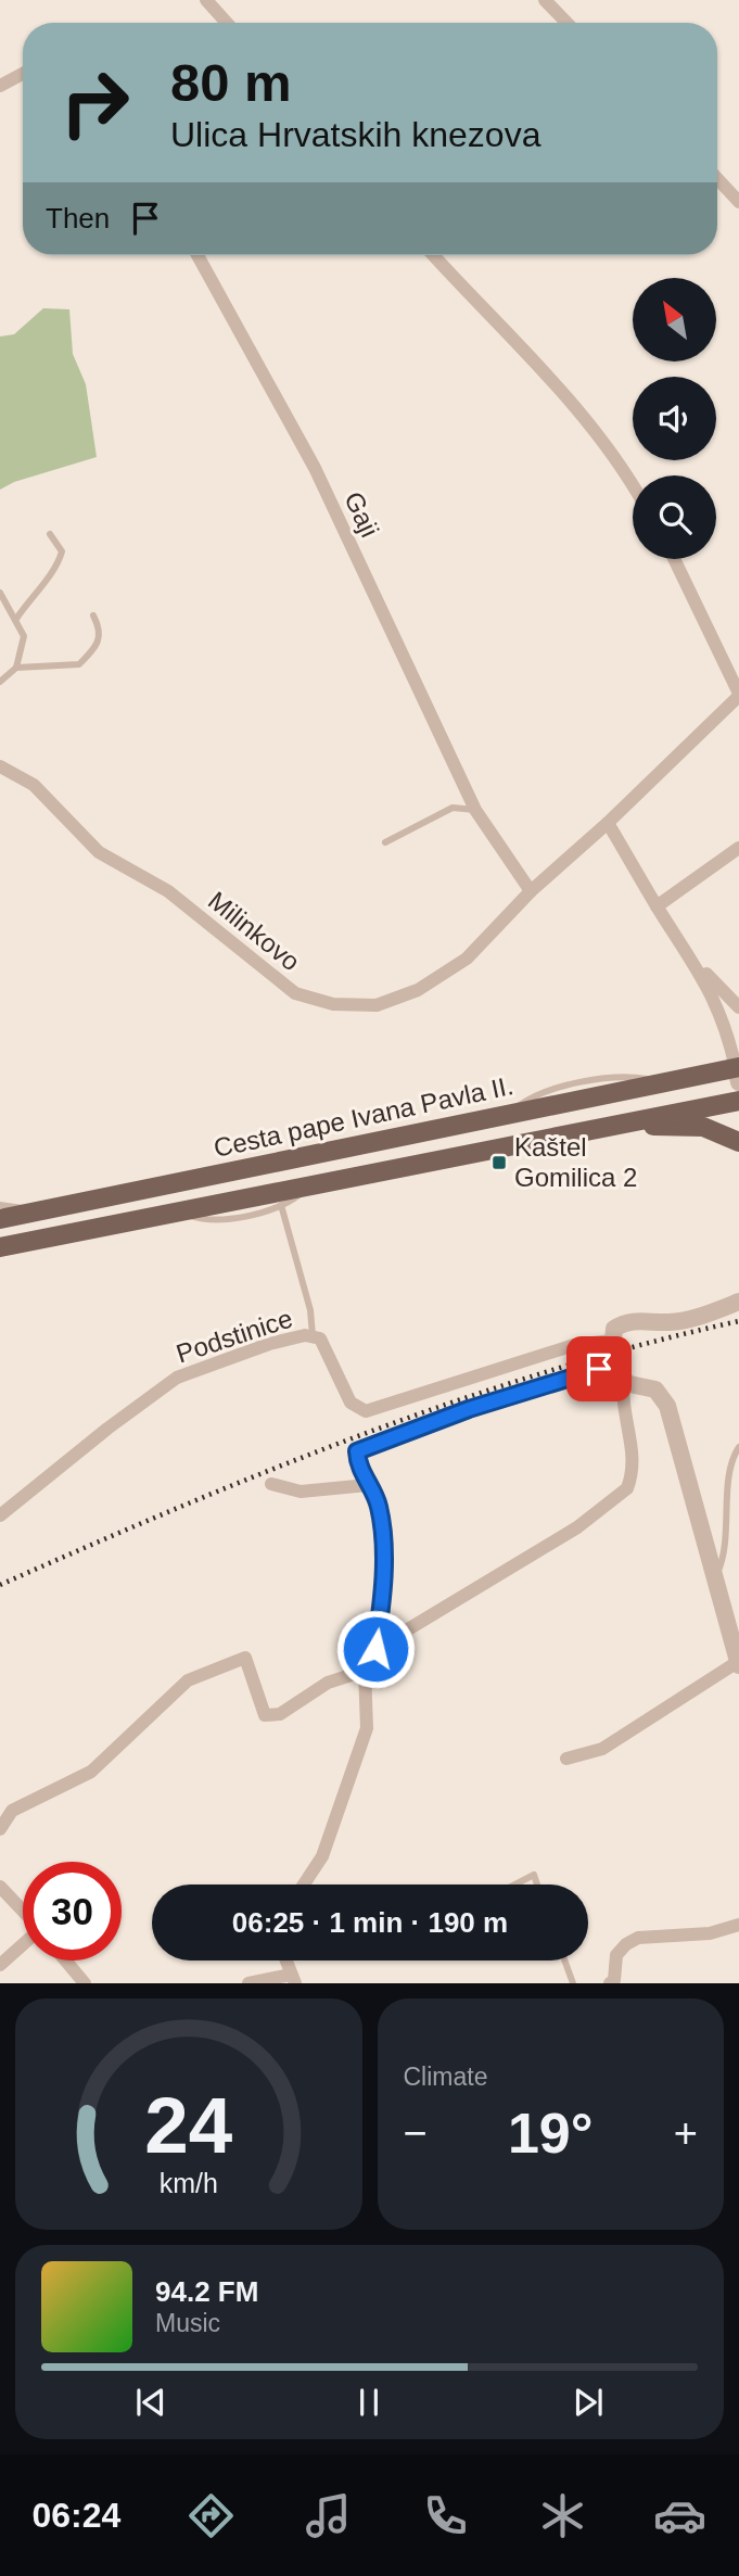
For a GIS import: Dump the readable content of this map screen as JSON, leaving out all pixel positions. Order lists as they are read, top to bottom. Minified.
{"streets":{"main road":["Cesta pape Ivana Pavla II."],"street":["Gaji","Milinkovo","Podstinice"]},"crossings":[["Gaji","Milinkovo"]],"places":{"transit":["Kaštel Gomilica 2"]},"north":"top left","page":{"turn":["80 m","Ulica Hrvatskih knezova"],"then":"Then","limit":"30","trip":"06:25 · 1 min · 190 m","tile":"Climate","heat":["−","19°","+"],"song":["94.2 FM","Music"],"tabs":"06:24","gauge":["24","km/h"]}}
